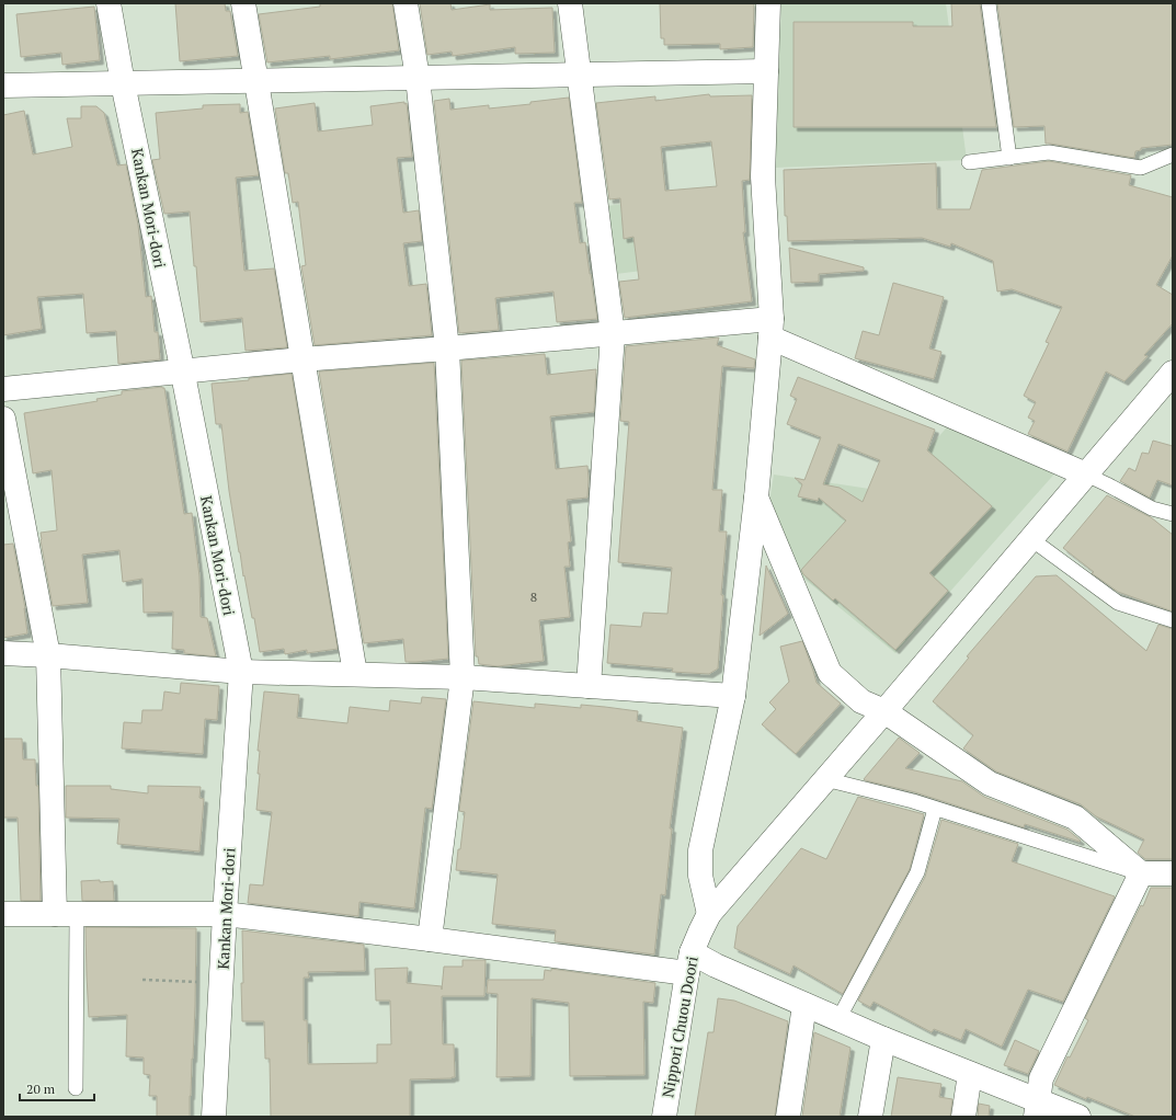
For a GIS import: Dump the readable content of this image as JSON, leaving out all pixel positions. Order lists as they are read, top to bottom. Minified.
{"streets":{"street":["Kankan Mori-dori","Nippori Chuou Doori"]},"house_numbers":["8"],"scale_bar":"20 m"}
